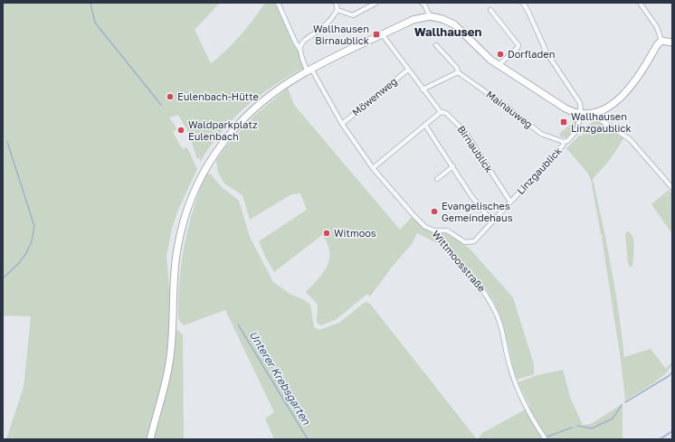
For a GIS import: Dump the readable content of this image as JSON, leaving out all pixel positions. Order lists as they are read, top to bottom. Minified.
{"streets":{"street":["Möwenweg","Mainauweg","Birnaublick","Linzgaublick","Wittmoosstraße"]},"crossings":[["Möwenweg","Birnaublick"],["Möwenweg","Wittmoosstraße"],["Mainauweg","Linzgaublick"],["Birnaublick","Linzgaublick"],["Linzgaublick","Wittmoosstraße"]],"districts":["Wallhausen"],"water":["Unterer Krebsgarten"],"places":{"transit":["Wallhausen Birnaublick","Wallhausen Linzgaublick"],"other":["Dorfladen","Eulenbach-Hütte","Waldparkplatz Eulenbach","Evangelisches Gemeindehaus","Witmoos"]}}
